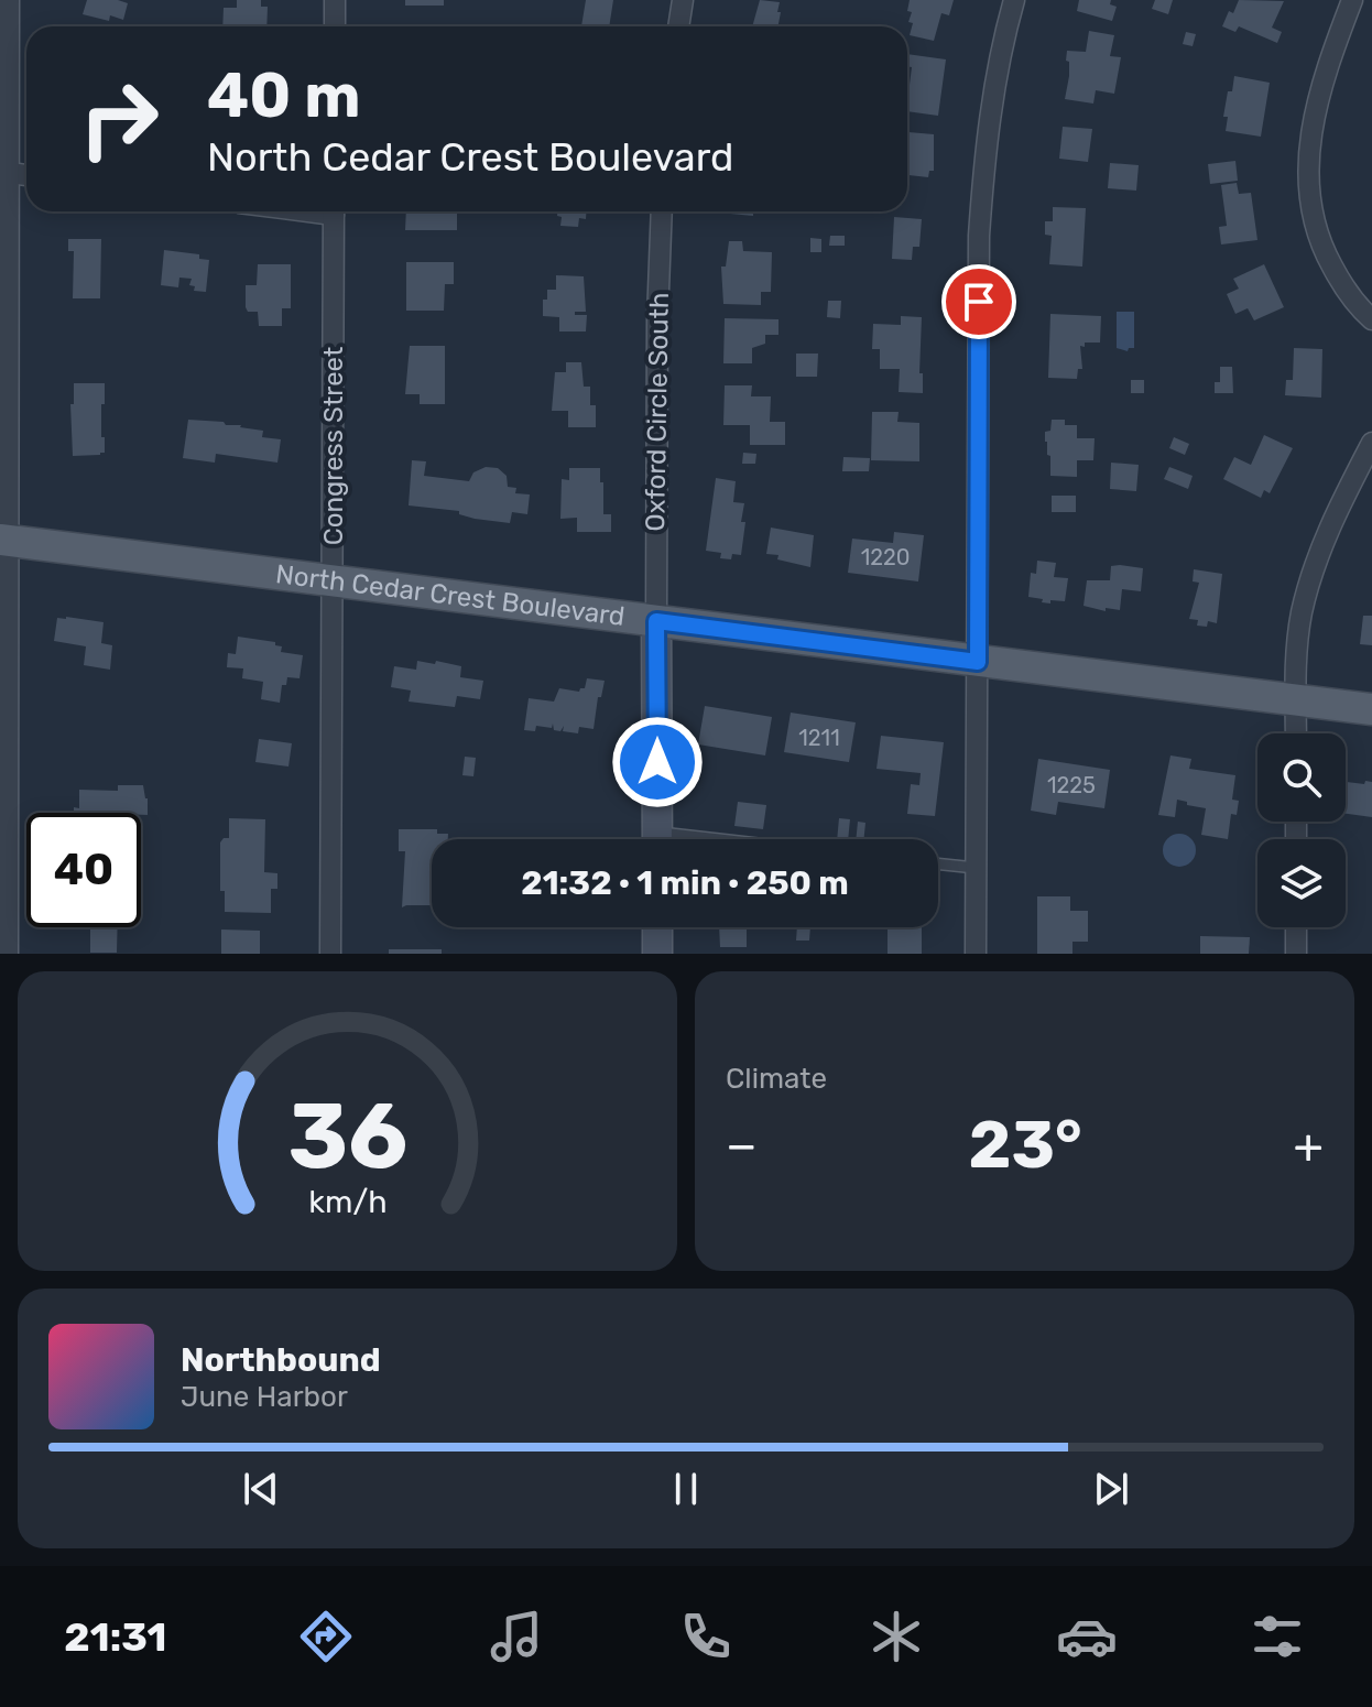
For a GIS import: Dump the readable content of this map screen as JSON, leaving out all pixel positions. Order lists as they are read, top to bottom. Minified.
{"streets":{"main road":["North Cedar Crest Boulevard"],"street":["Oxford Circle South","Congress Street"]},"crossings":[["Oxford Circle South","North Cedar Crest Boulevard"],["Congress Street","North Cedar Crest Boulevard"]],"house_numbers":["1220","1211","1225"],"page":{"turn":["40 m","North Cedar Crest Boulevard"],"limit":"40","trip":"21:32 · 1 min · 250 m","tile":"Climate","heat":["−","23°","+"],"song":["Northbound","June Harbor"],"tabs":"21:31","gauge":["36","km/h"]}}
